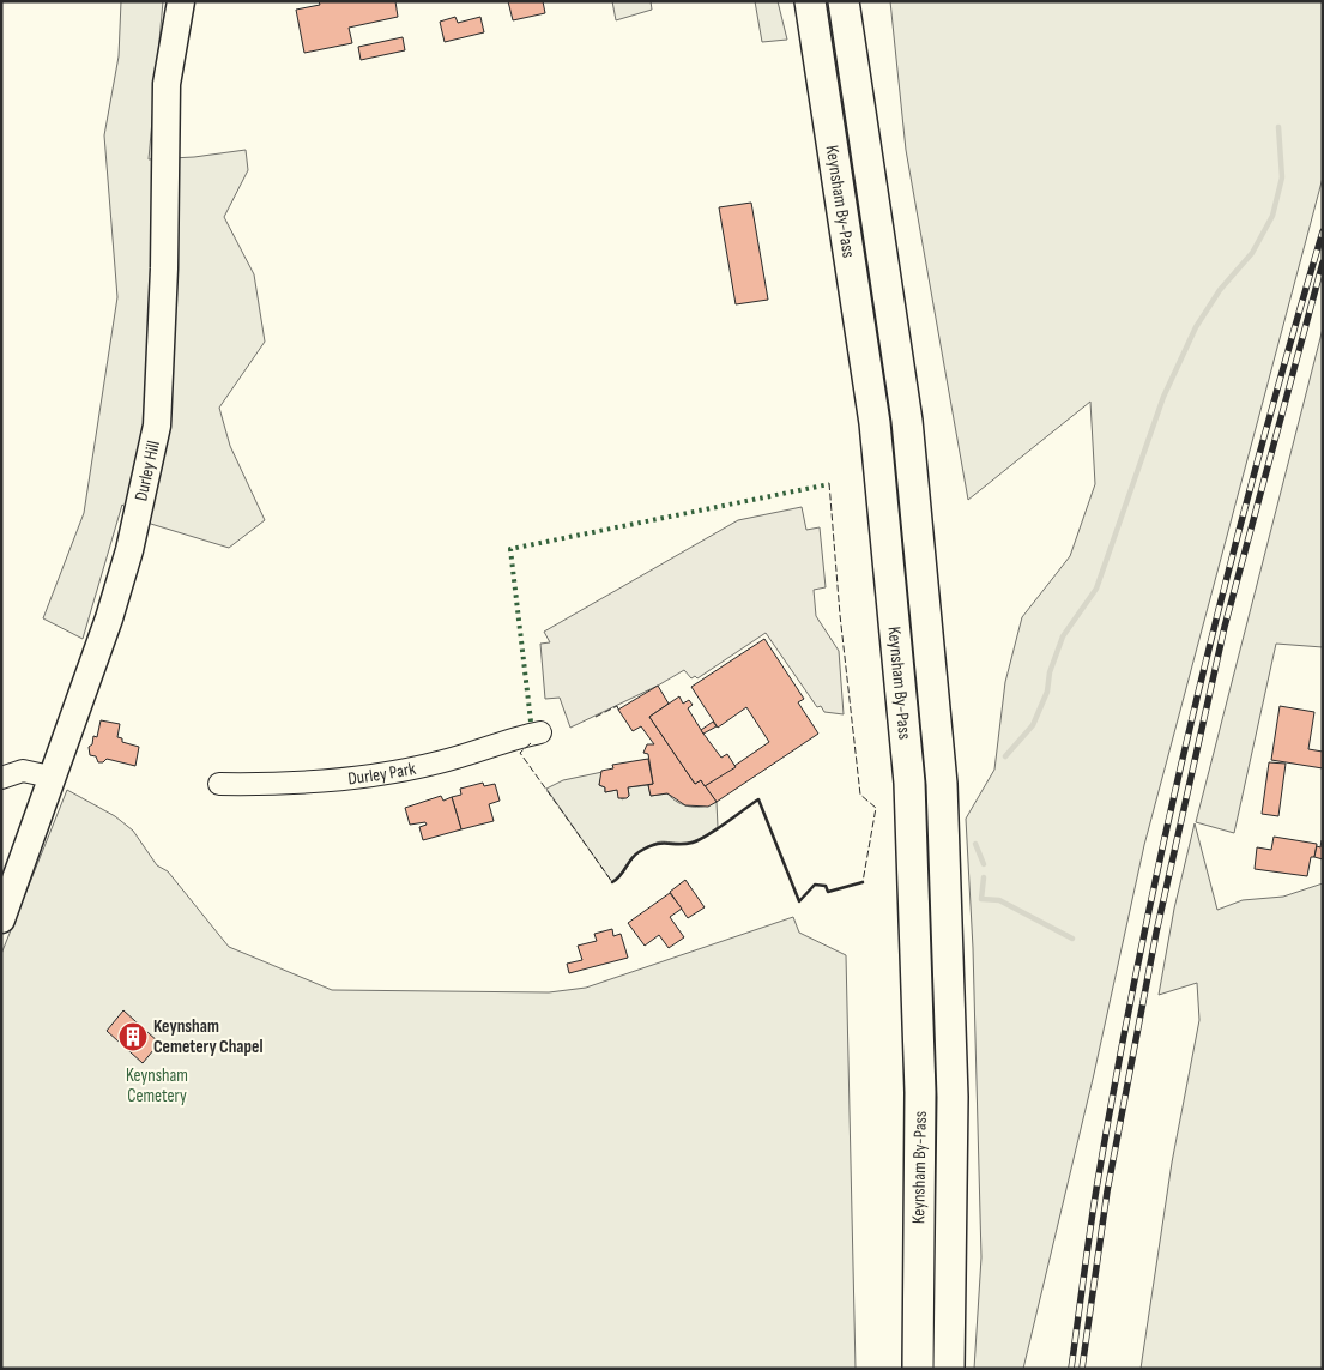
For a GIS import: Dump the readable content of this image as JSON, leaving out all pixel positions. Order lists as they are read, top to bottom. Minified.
{"streets":{"highway":["Keynsham By-Pass"],"main road":["Durley Hill"],"street":["Durley Park"]},"parks":["Keynsham Cemetery"],"places":{"building":["Keynsham Cemetery Chapel"]}}
